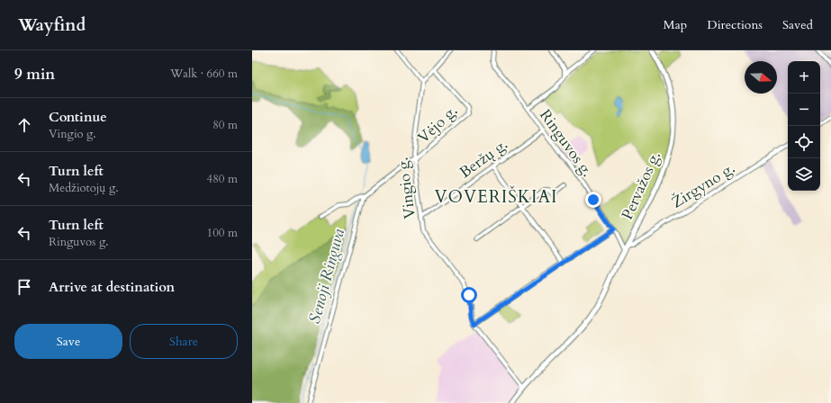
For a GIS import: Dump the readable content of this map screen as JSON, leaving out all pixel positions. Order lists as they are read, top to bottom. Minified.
{"streets":{"main road":["Pervažos g."],"street":["Vėjo g.","Ringuvos g.","Beržų g.","Žirgyno g.","Vingio g."]},"crossings":[["Vėjo g.","Vingio g."],["Ringuvos g.","Beržų g."],["Ringuvos g.","Pervažos g."],["Beržų g.","Vingio g."],["Pervažos g.","Žirgyno g."],["Pervažos g.","Vingio g."]],"districts":["VOVERIŠKIAI"],"water":["Senoji Ringuva"],"north":"right","page":{"header":"Wayfind","nav":["Map","Directions","Saved"],"heading":["9 min","Walk · 660 m"],"map_buttons":["+","−"],"list":[["Continue","Vingio g.","80 m"],["Turn left","Medžiotojų g.","480 m"],["Turn left","Ringuvos g.","100 m"],"Arrive at destination"],"buttons":["Save","Share"]}}
